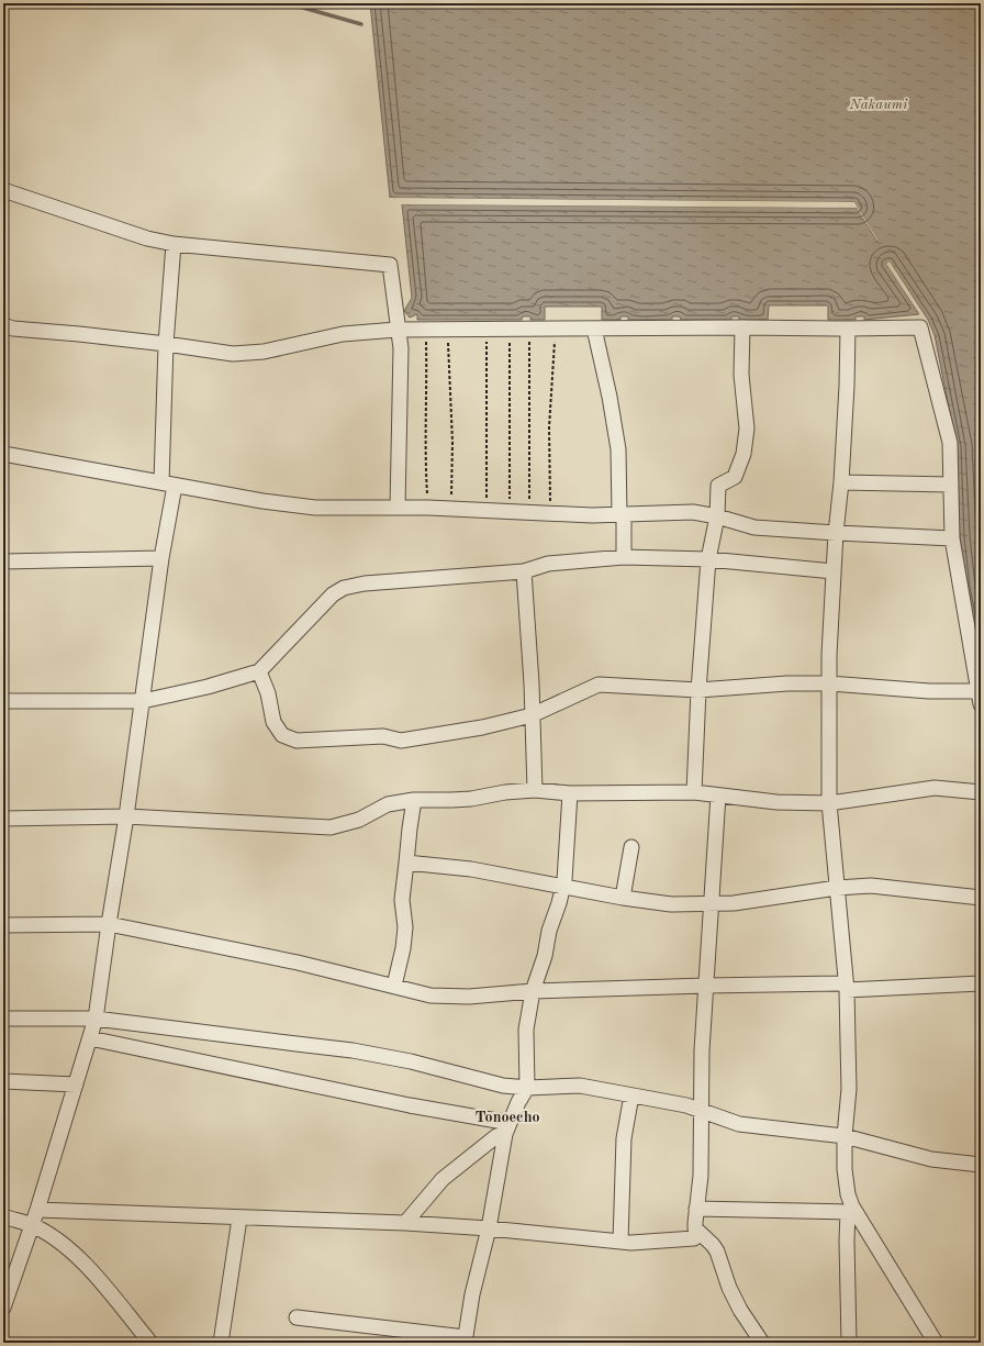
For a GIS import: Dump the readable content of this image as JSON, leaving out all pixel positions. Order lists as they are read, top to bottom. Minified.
{"districts":["Tonoecho"],"water":["Nakaumi"]}
